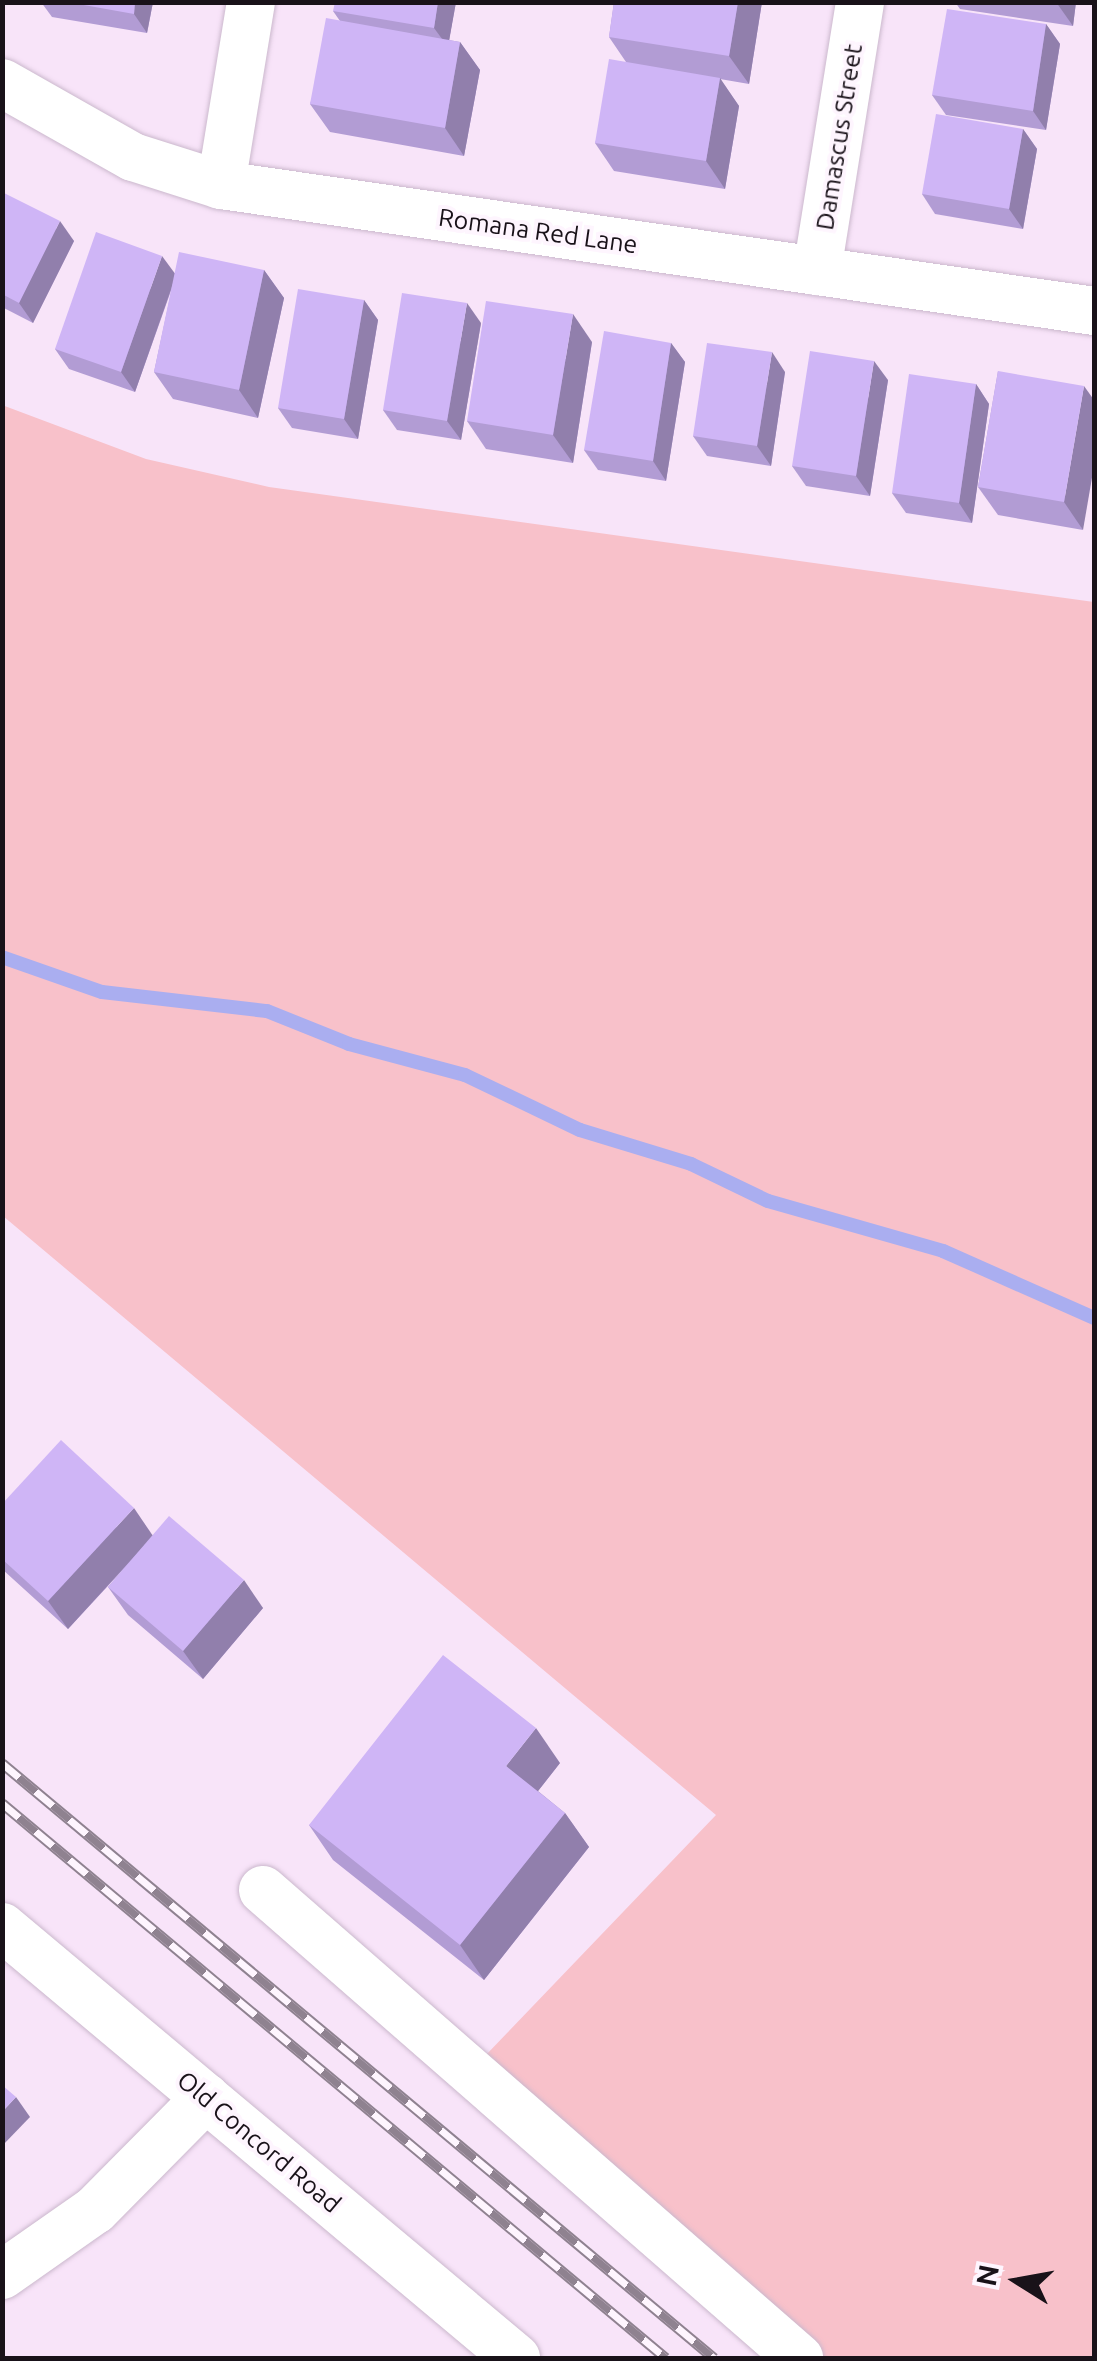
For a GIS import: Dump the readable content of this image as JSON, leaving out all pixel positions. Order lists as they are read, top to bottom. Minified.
{"streets":{"street":["Damascus Street","Romana Red Lane","Old Concord Road"]},"crossings":[["Damascus Street","Romana Red Lane"]],"north":"left"}
